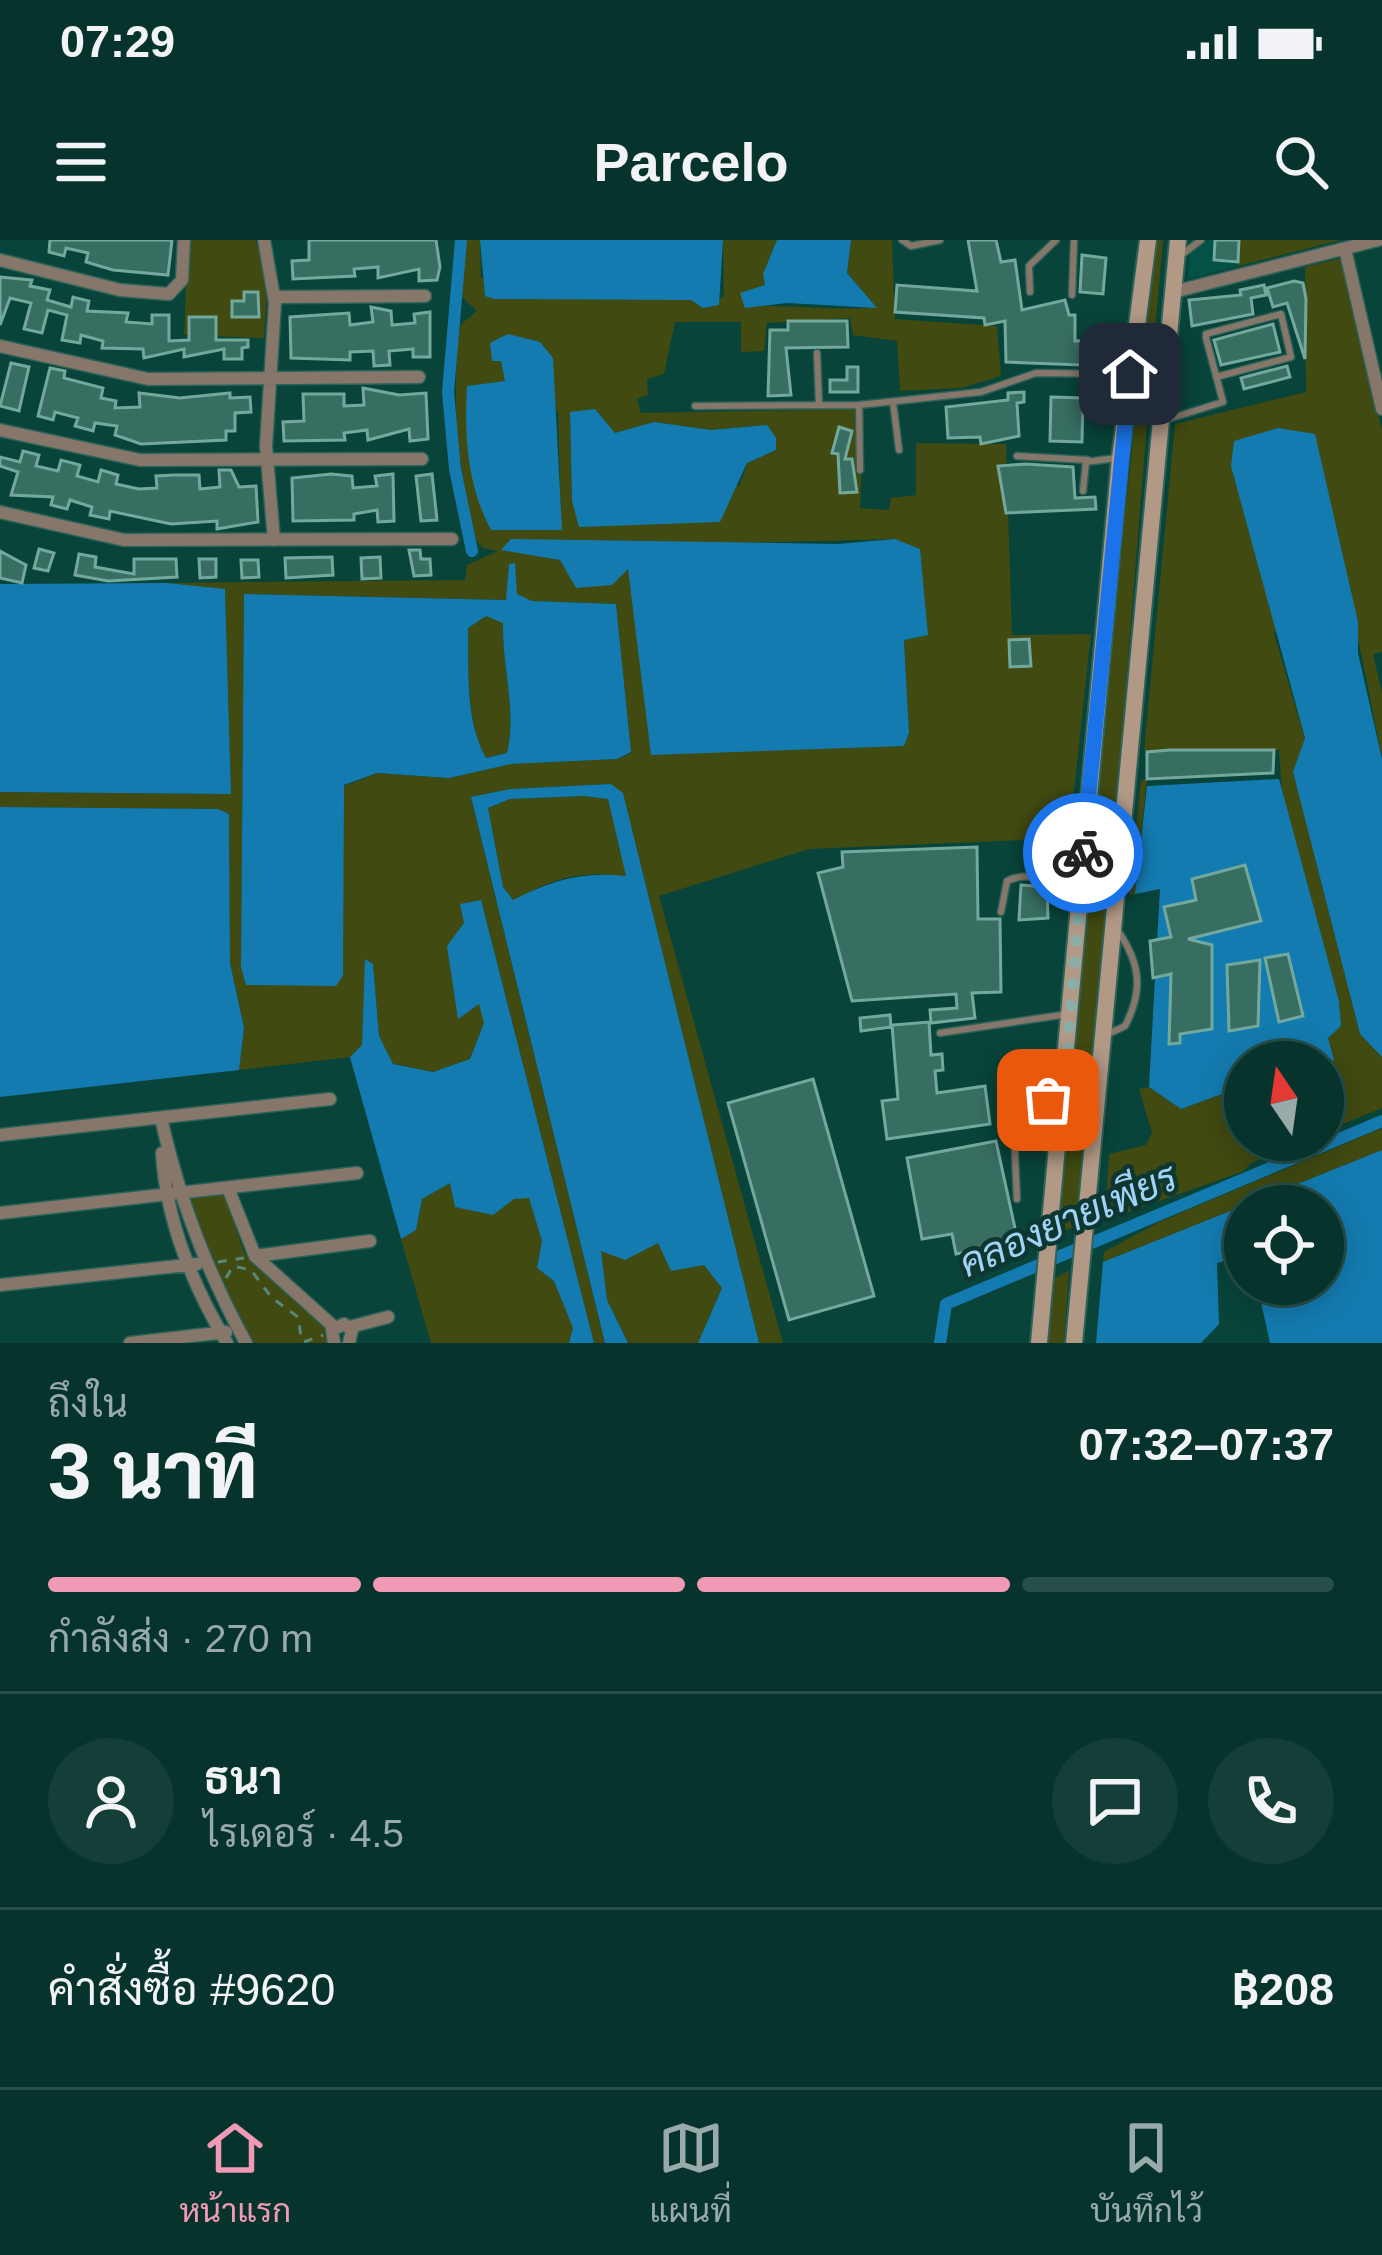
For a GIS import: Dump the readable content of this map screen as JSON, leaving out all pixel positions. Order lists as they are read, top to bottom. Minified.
{"water":["คลองยายเพียร"],"north":"top","page":{"status":"07:29","header":"Parcelo","heading":["3 นาที","ถึงใน","07:32–07:37"],"panel":["ธนา","ไรเดอร์ · 4.5","คำสั่งซื้อ #9620","฿208"],"bar":"กำลังส่ง · 270 m","tabs":["หน้าแรก","แผนที่","บันทึกไว้"]}}
